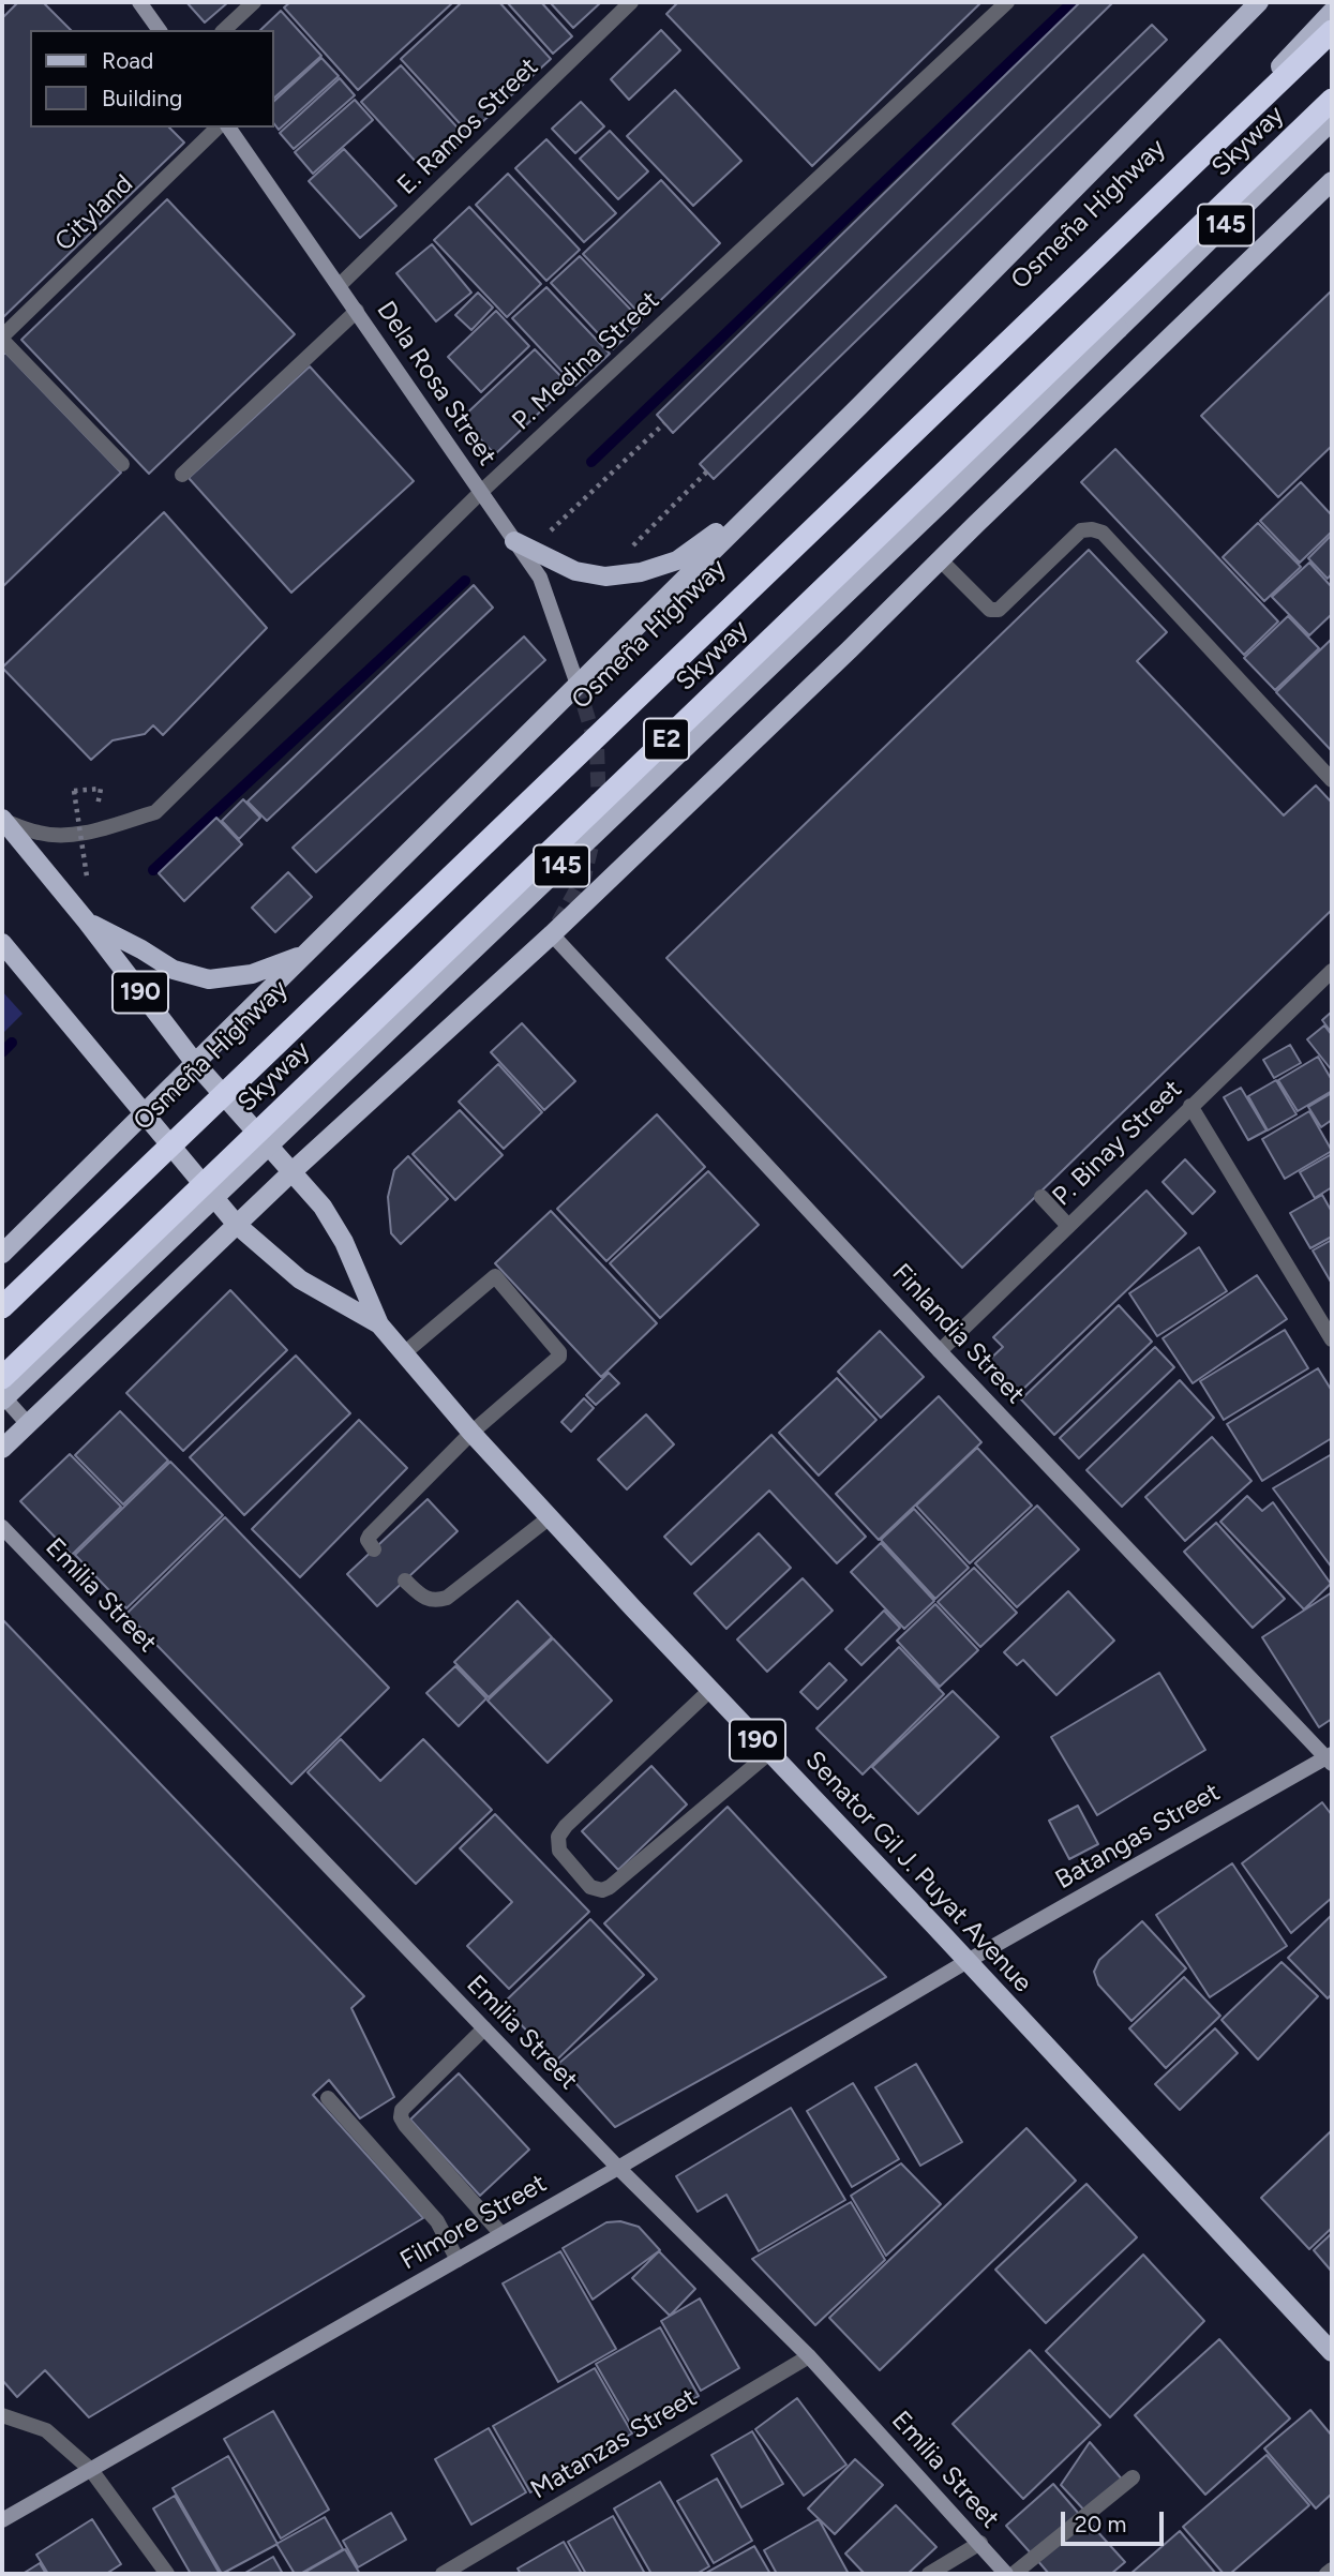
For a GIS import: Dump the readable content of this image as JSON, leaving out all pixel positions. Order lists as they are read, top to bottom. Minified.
{"streets":{"highway":["Skyway","E2"],"main road":["Osmeña Highway","145","190","Senator Gil J. Puyat Avenue"],"street":["E. Ramos Street","Cityland","P. Medina Street","Dela Rosa Street","P. Binay Street","Finlandia Street","Emilia Street","Batangas Street","Filmore Street","Matanzas Street"]},"crossings":[["E. Ramos Street","Dela Rosa Street"],["Osmeña Highway","Dela Rosa Street"],["Osmeña Highway","Senator Gil J. Puyat Avenue"],["P. Medina Street","Dela Rosa Street"],["P. Medina Street","Senator Gil J. Puyat Avenue"],["P. Binay Street","Finlandia Street"],["Finlandia Street","Batangas Street"],["Emilia Street","Filmore Street"],["Emilia Street","Matanzas Street"],["Batangas Street","Senator Gil J. Puyat Avenue"],["Batangas Street","Filmore Street"],["Senator Gil J. Puyat Avenue","Filmore Street"]],"legend":["Road","Building"],"scale_bar":"20 m"}
